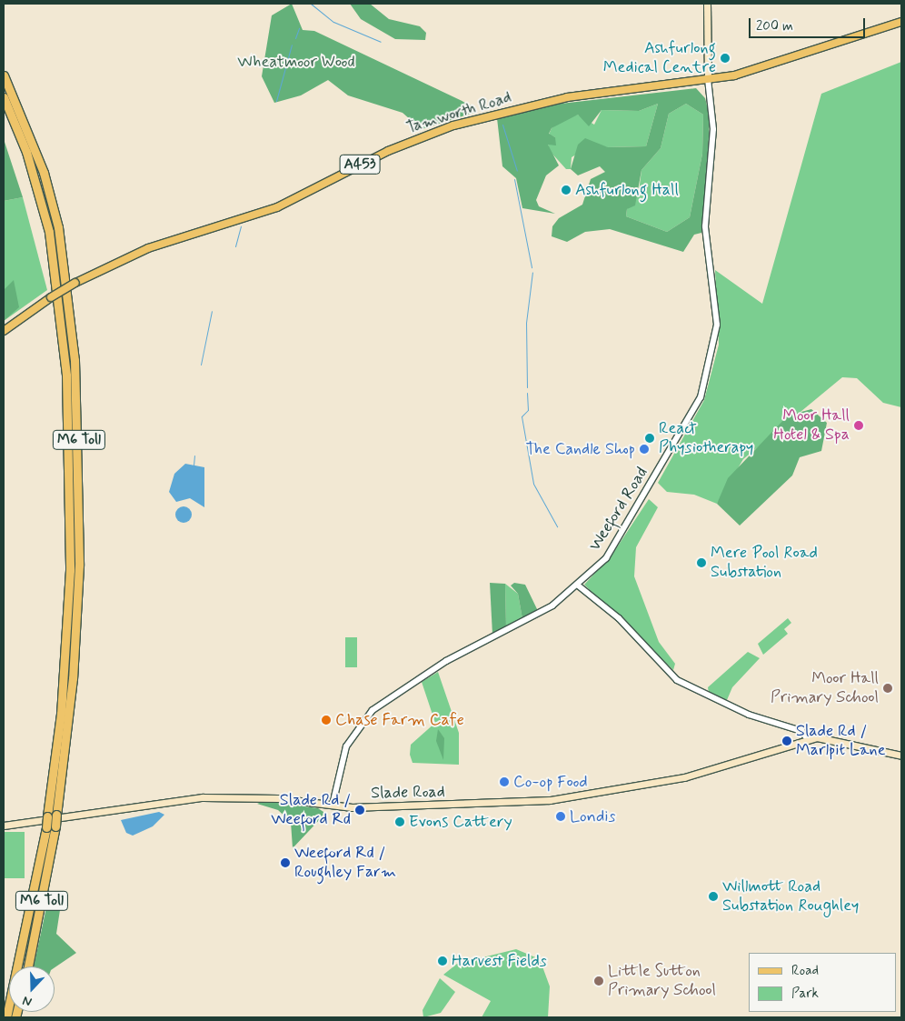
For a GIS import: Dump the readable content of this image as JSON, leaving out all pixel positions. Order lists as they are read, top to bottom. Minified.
{"streets":{"highway":["M6 Toll"],"main road":["Tamworth Road","A453","Slade Road"],"street":["Weeford Road"]},"crossings":[["Tamworth Road","Weeford Road"],["Weeford Road","Slade Road"]],"parks":["Wheatmoor Wood"],"places":["Ashfurlong Medical Centre","Ashfurlong Hall","Moor Hall Hotel & Spa","React Physiotherapy","The Candle Shop","Mere Pool Road Substation","Moor Hall Primary School","Chase Farm Cafe","Slade Rd / Marlpit Lane","Co-op Food","Slade Rd / Weeford Rd","Londis","Evons Cattery","Weeford Rd / Roughley Farm","Willmott Road Substation Roughley","Harvest Fields","Little Sutton Primary School"],"legend":["Road","Park"],"scale_bar":"200 m","north":"bottom"}
